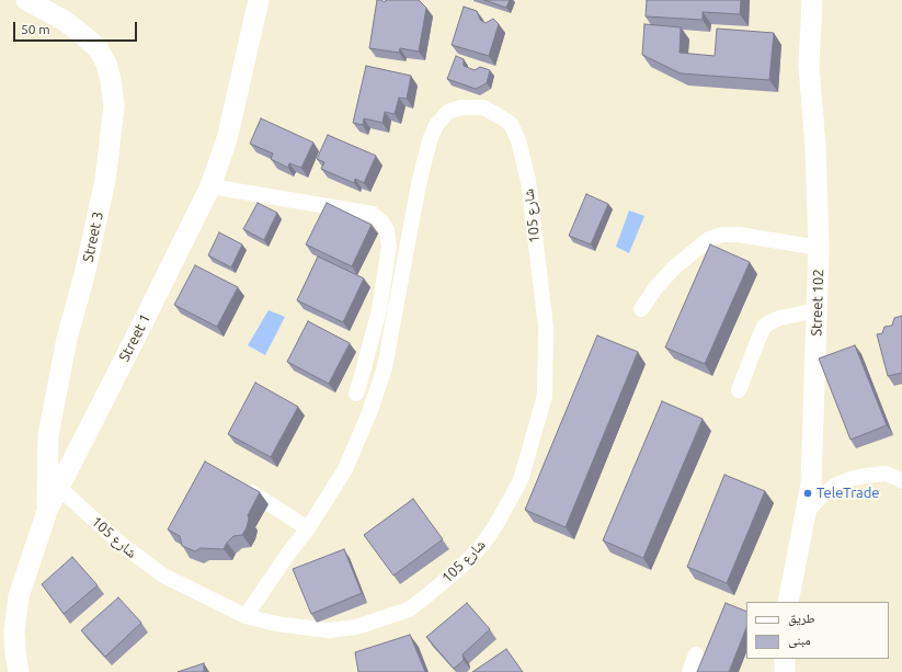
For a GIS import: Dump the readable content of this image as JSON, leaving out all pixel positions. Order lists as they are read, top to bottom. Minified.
{"streets":{"street":["شارع 105","Street 3","Street 102","Street 1"]},"crossings":[["شارع 105","Street 1"],["Street 3","Street 1"]],"places":["TeleTrade"],"legend":["طريق","مبنى"],"scale_bar":"50 m"}
